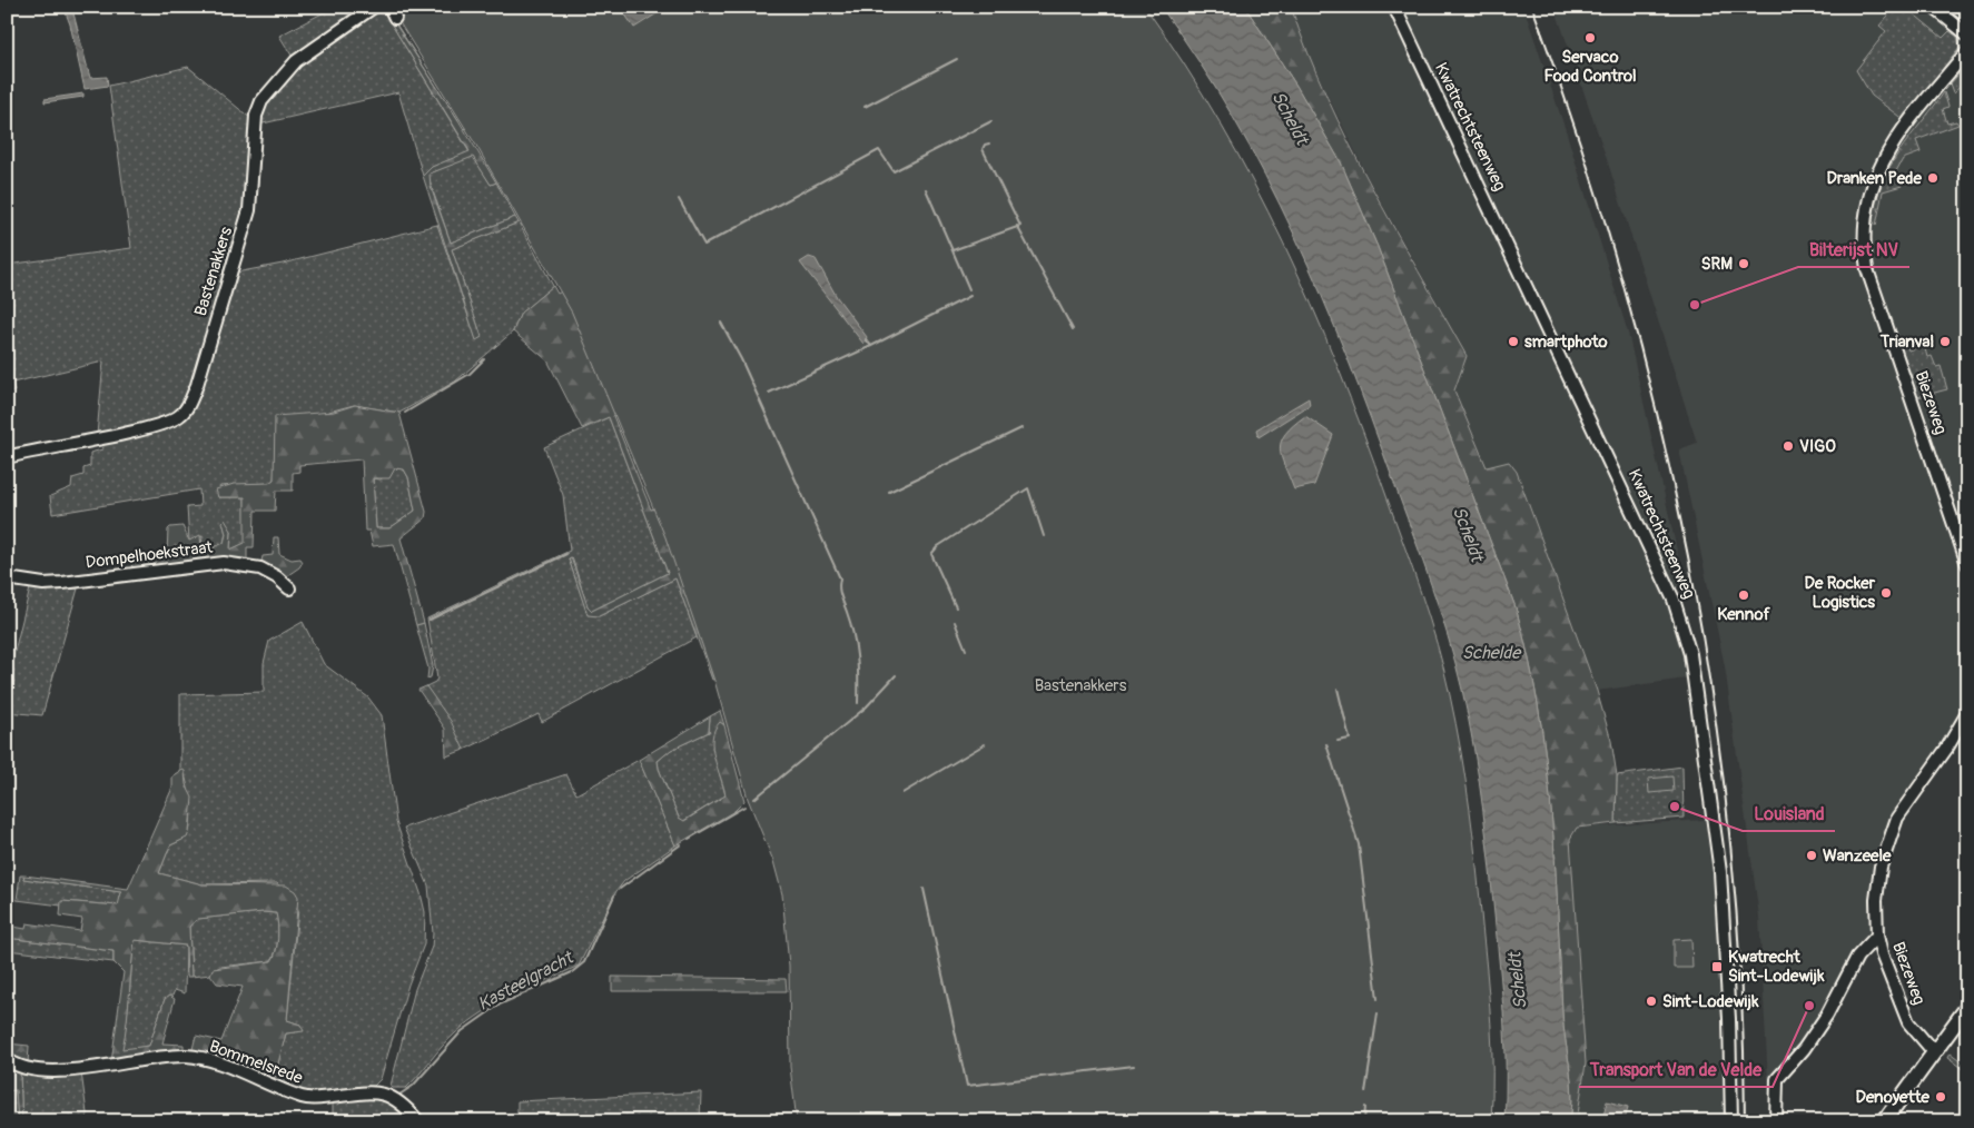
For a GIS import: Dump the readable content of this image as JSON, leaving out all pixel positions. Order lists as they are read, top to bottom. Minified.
{"streets":{"street":["Kwatrechtsteenweg","Bastenakkers","Biezeweg","Dompelhoekstraat","Bommelsrede"]},"water":["Scheldt","Schelde","Kasteelgracht"],"parks":["Bastenakkers"],"places":{"other":["Servaco Food Control","Dranken Pede","SRM","Bilterijst NV","smartphoto","Trianval","VIGO","De Rocker Logistics","Kennof","Louisland","Wanzeele","Sint-Lodewijk","Transport Van de Velde","Denoyette"],"transit":["Kwatrecht Sint-Lodewijk"]}}
